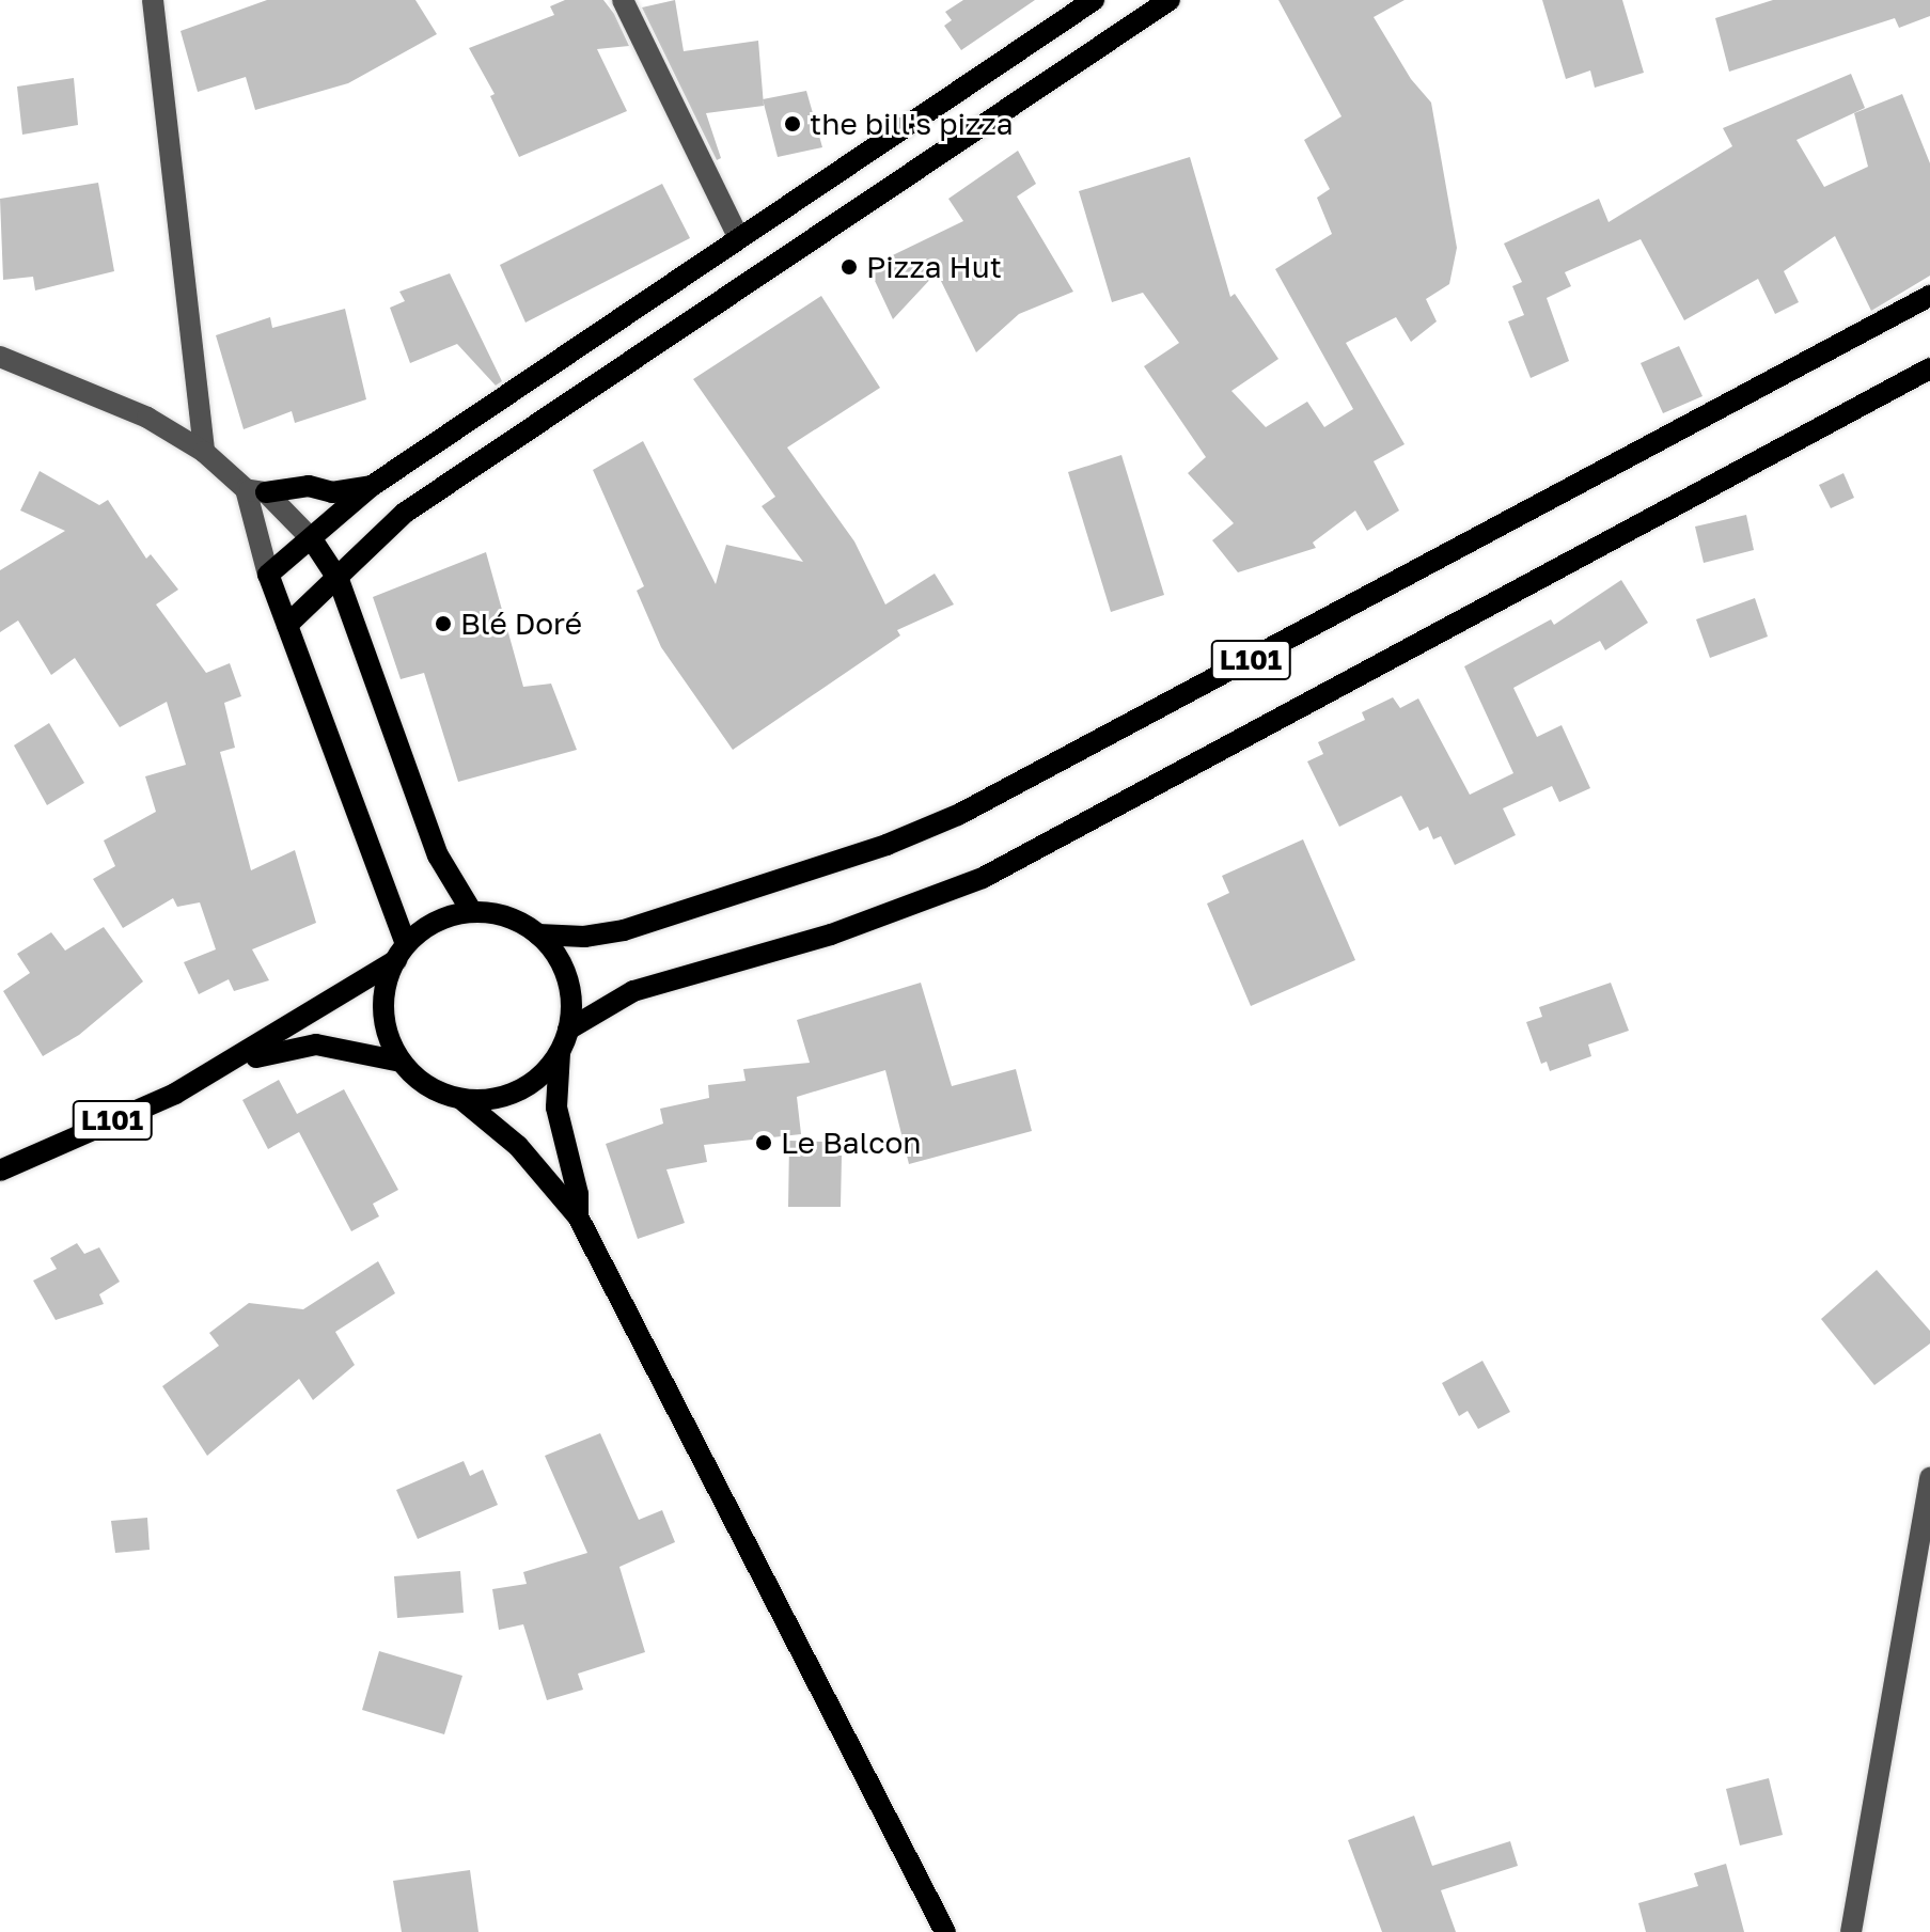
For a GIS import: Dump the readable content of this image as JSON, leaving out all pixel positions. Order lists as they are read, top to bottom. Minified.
{"streets":{"main road":["L101"]},"places":["the bill's pizza","Pizza Hut","Blé Doré","Le Balcon"]}
